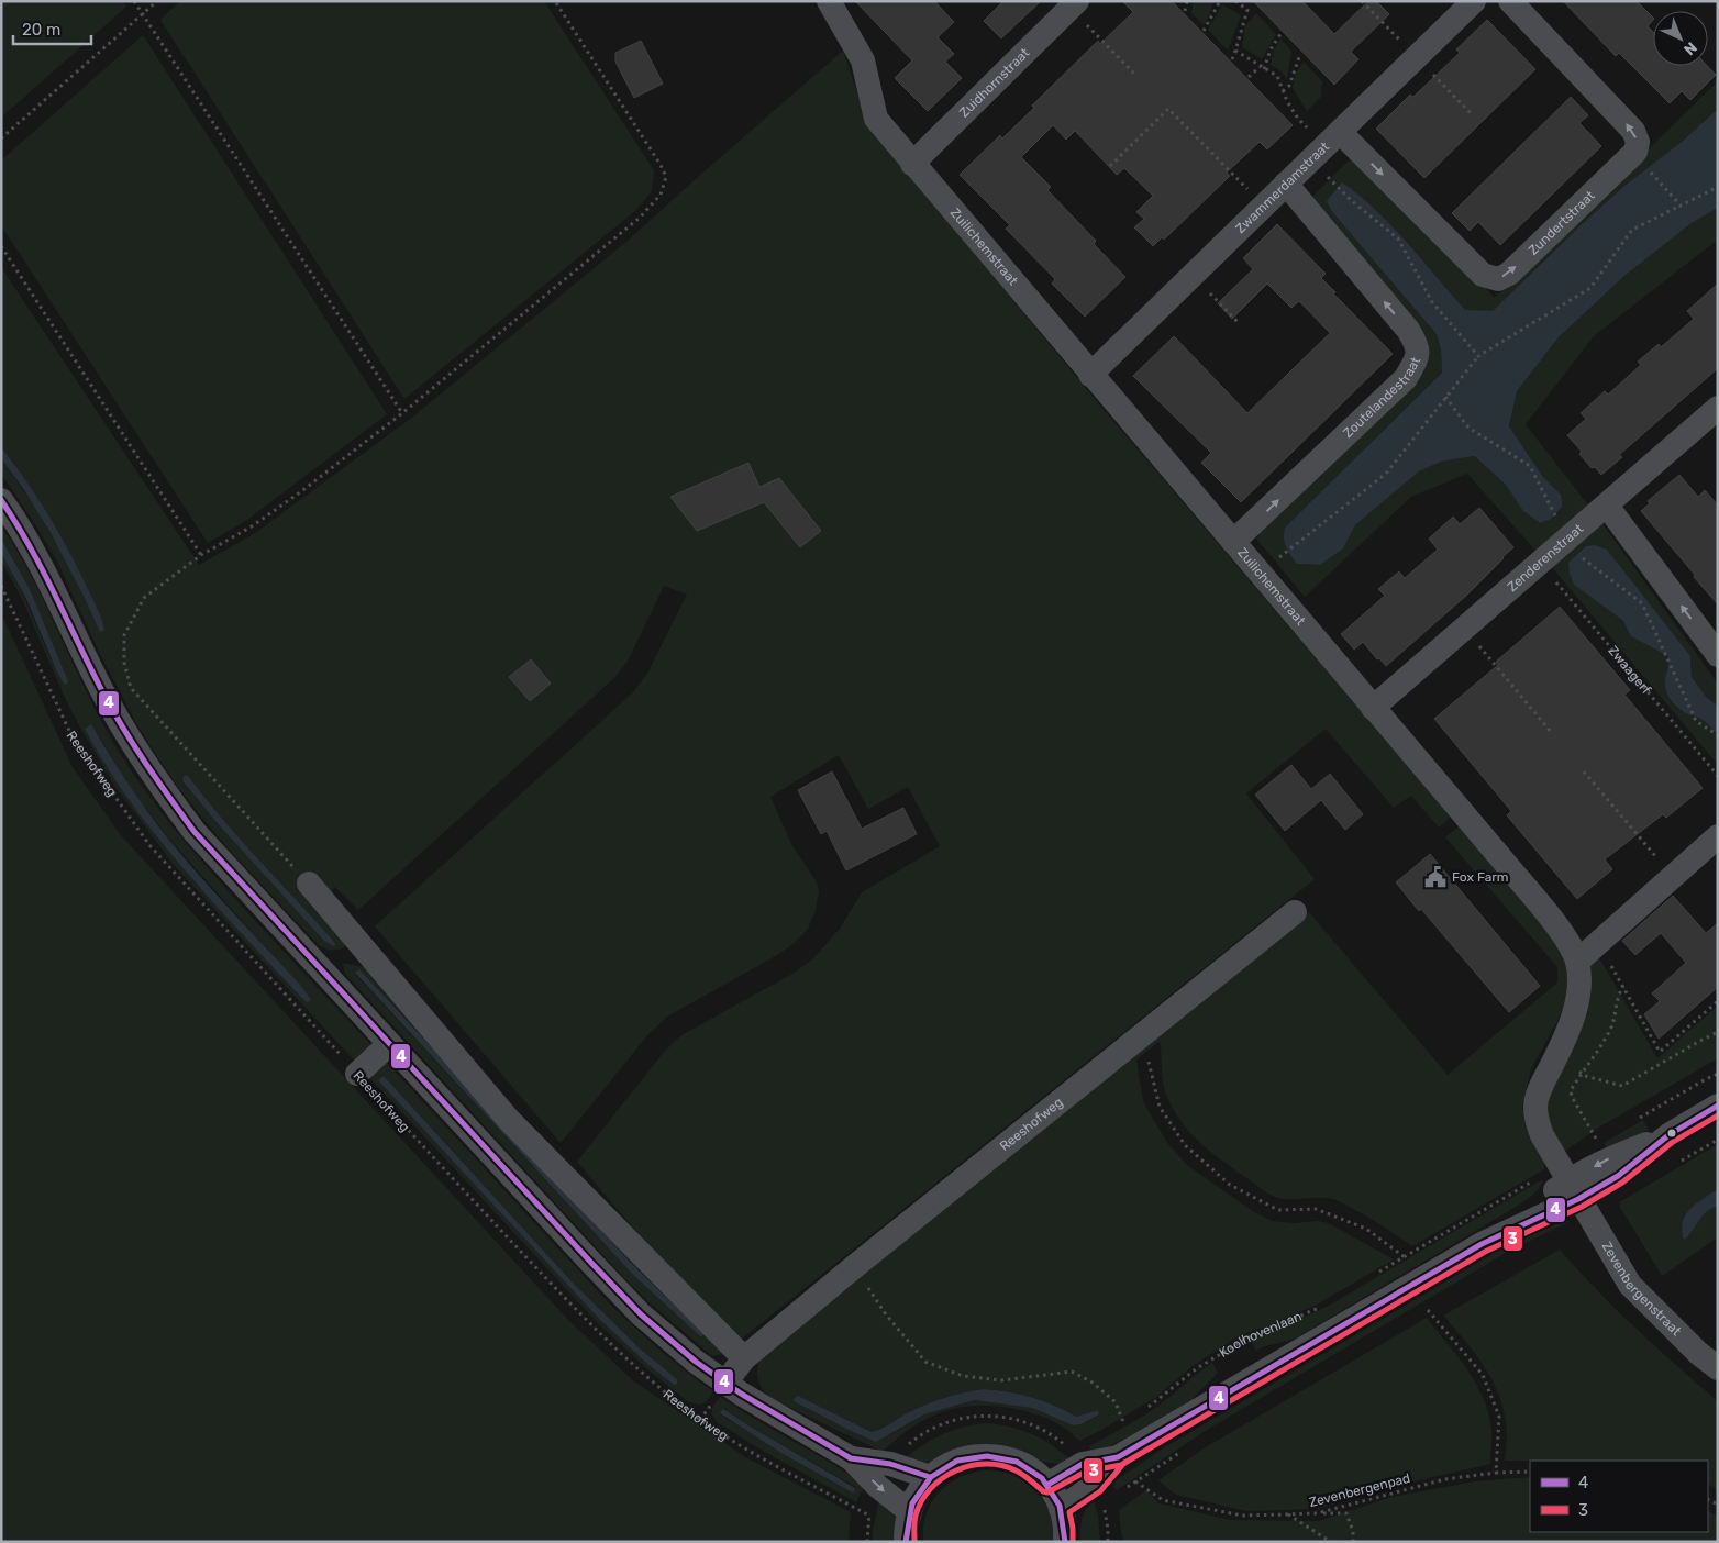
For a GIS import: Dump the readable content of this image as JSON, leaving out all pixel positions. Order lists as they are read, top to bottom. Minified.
{"streets":{"street":["Zuidhornstraat","Zwammerdamstraat","Zundertstraat","Zuilichemstraat","Zoutelandestraat","Zenderenstraat","Reeshofweg","Zevenbergenstraat"],"path":["Zwaagerf","Koolhovenlaan","Zevenbergenpad"]},"crossings":[["Zuidhornstraat","Zuilichemstraat"],["Zwammerdamstraat","Zundertstraat"],["Zwammerdamstraat","Zuilichemstraat"],["Zwammerdamstraat","Zoutelandestraat"],["Zuilichemstraat","Zoutelandestraat"],["Zuilichemstraat","Zenderenstraat"],["Zuilichemstraat","Zevenbergenstraat"],["Zenderenstraat","Zwaagerf"]],"places":{"public building":["Fox Farm"]},"lines":["transit line 4","transit line 3"],"legend":["4","3"],"scale_bar":"20 m","north":"bottom right"}
